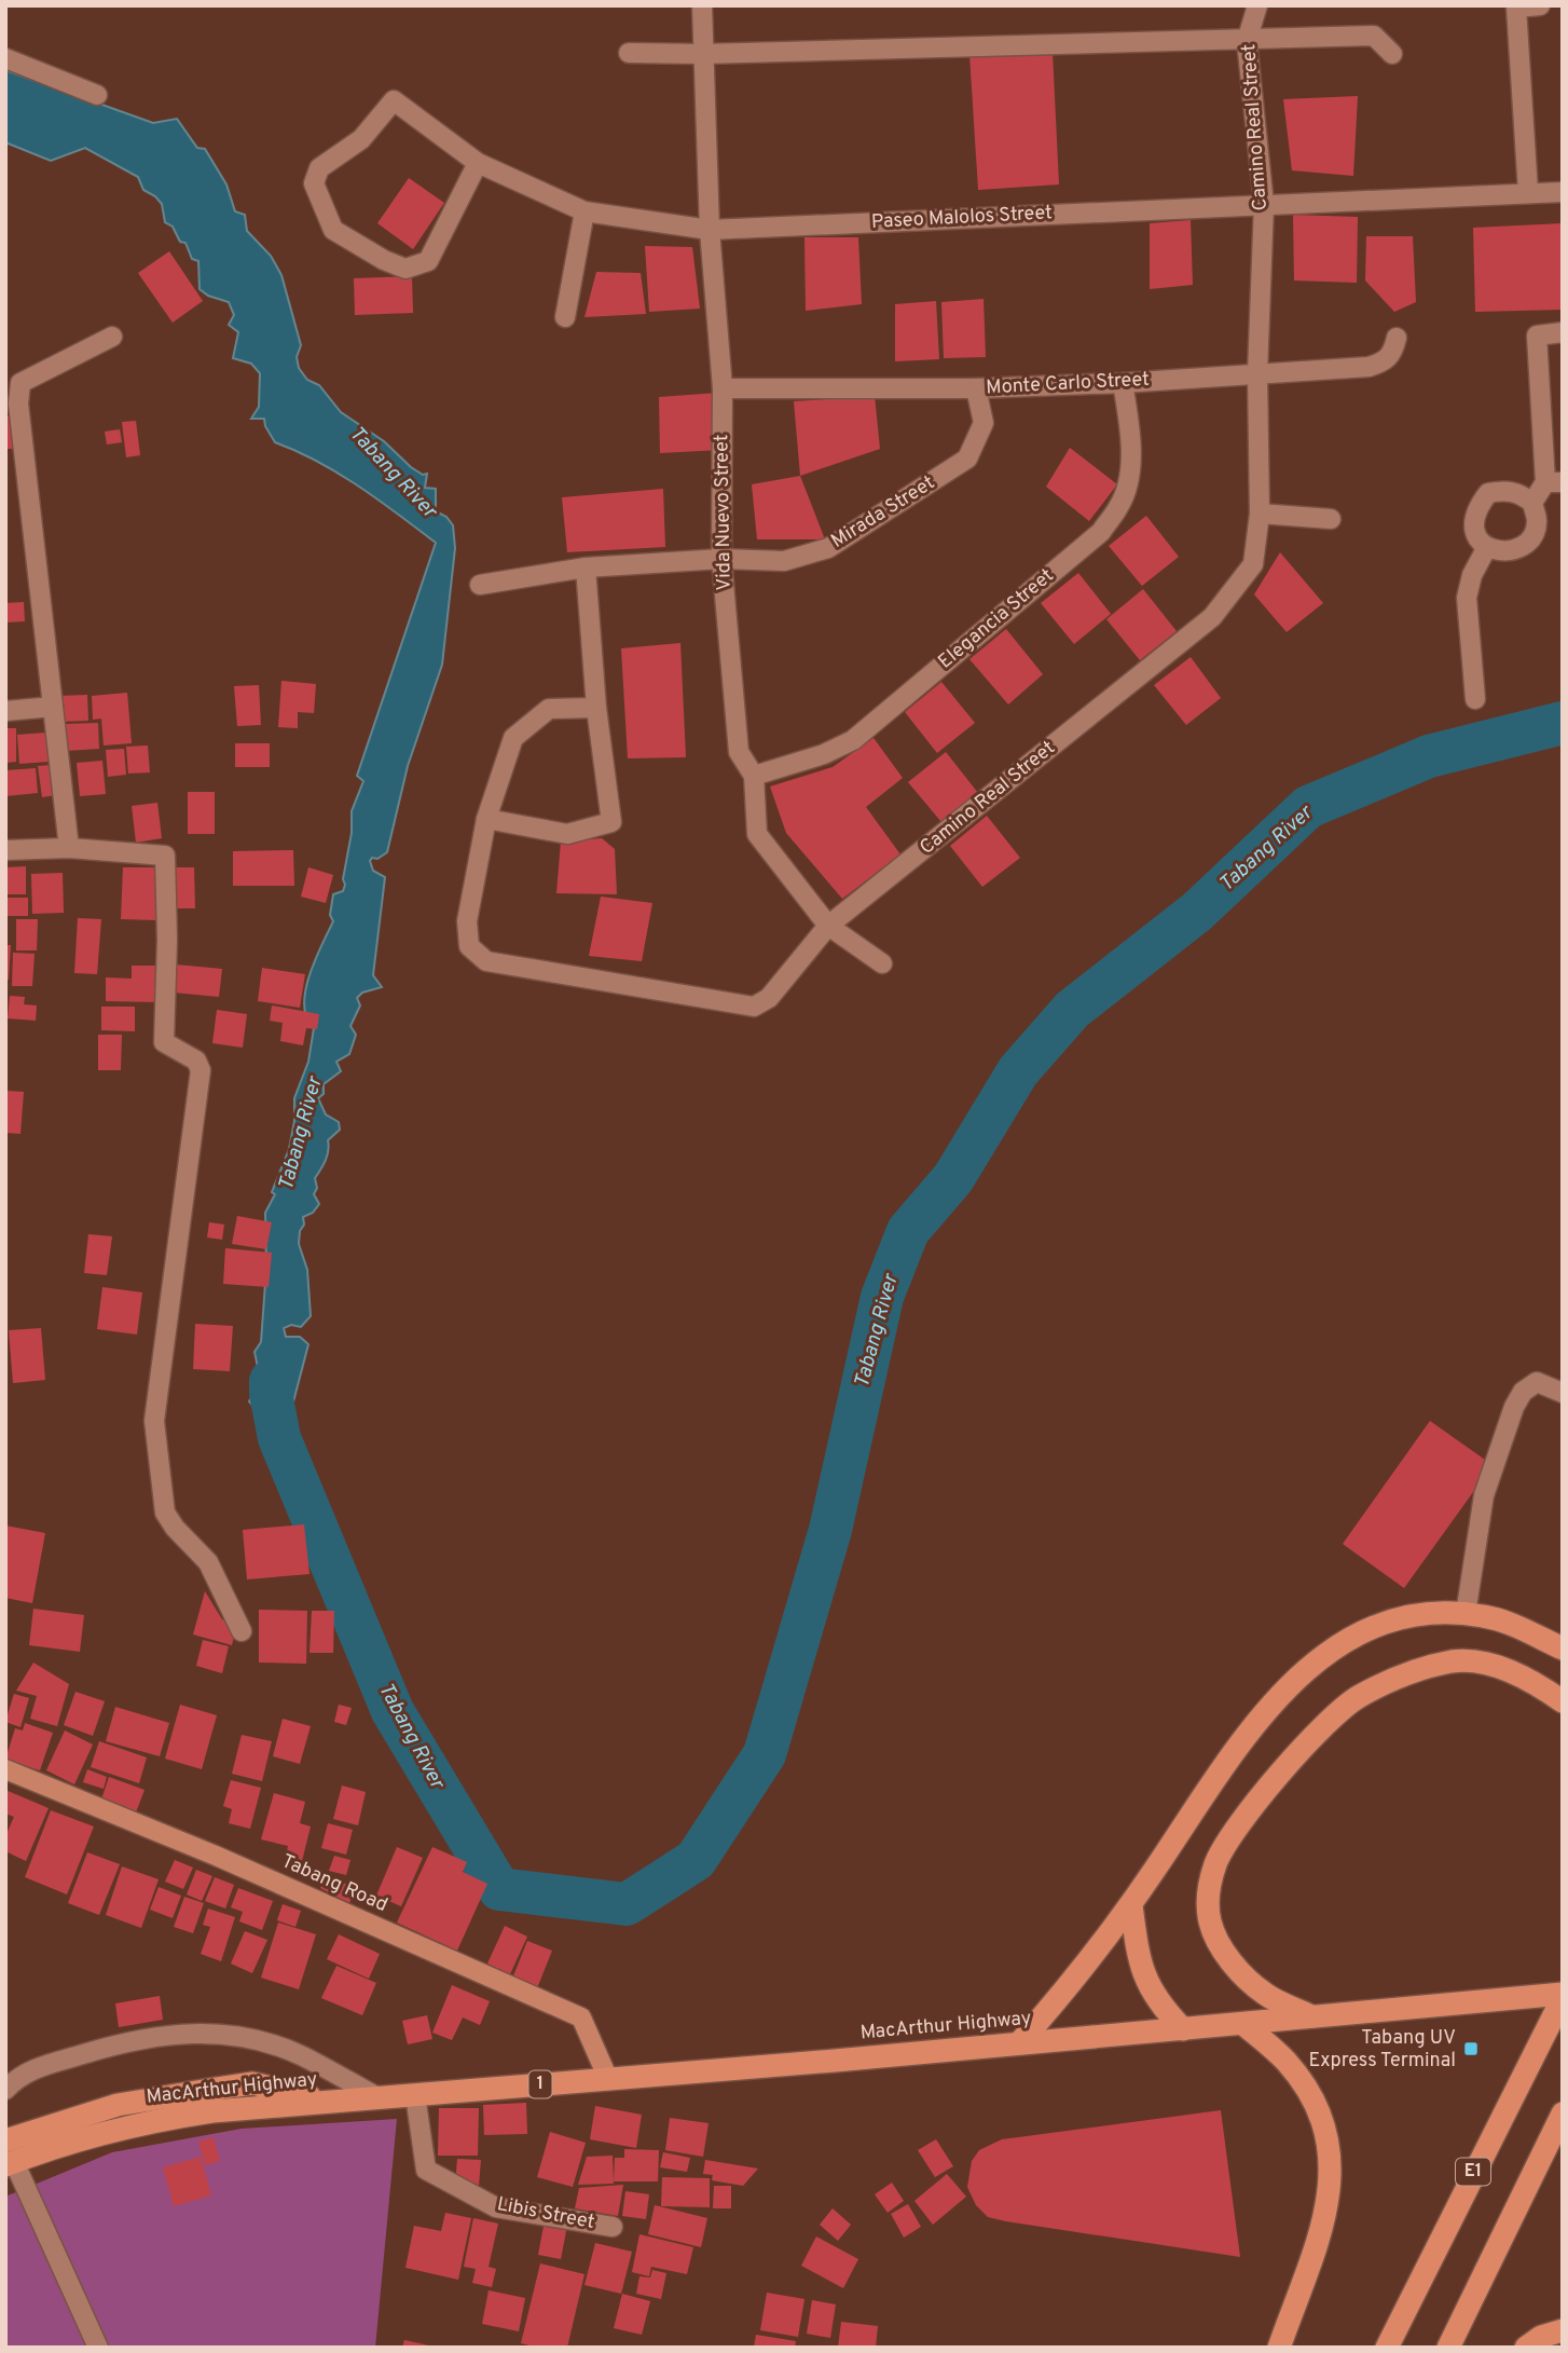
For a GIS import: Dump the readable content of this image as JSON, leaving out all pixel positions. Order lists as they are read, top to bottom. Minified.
{"streets":{"highway":["MacArthur Highway","1","E1"],"main road":["Tabang Road"],"street":["Camino Real Street","Paseo Malolos Street","Monte Carlo Street","Vida Nuevo Street","Mirada Street","Elegancia Street","Libis Street"]},"crossings":[["Camino Real Street","Paseo Malolos Street"],["Camino Real Street","Monte Carlo Street"],["Camino Real Street","Vida Nuevo Street"],["Paseo Malolos Street","Vida Nuevo Street"],["Monte Carlo Street","Vida Nuevo Street"],["Monte Carlo Street","Mirada Street"],["Monte Carlo Street","Elegancia Street"],["Vida Nuevo Street","Mirada Street"],["Vida Nuevo Street","Elegancia Street"],["Tabang Road","MacArthur Highway"],["MacArthur Highway","E1"],["MacArthur Highway","Libis Street"]],"water":["Tabang River"],"places":{"transit":["Tabang UV Express Terminal"]}}
